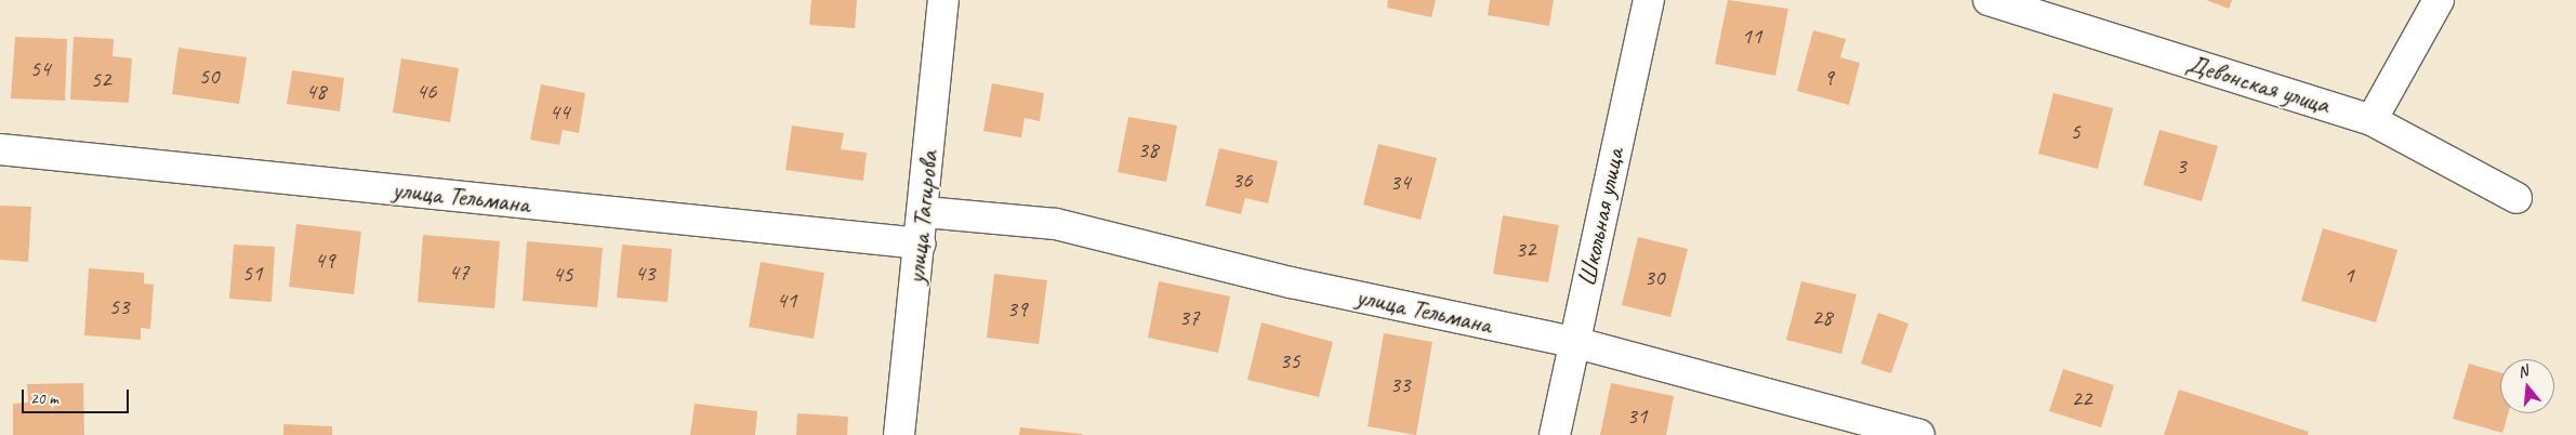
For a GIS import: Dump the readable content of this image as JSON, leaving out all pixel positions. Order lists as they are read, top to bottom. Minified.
{"streets":{"street":["Девонская улица","улица Тельмана","улица Тагирова","Школьная улица"]},"crossings":[["улица Тельмана","улица Тагирова"],["улица Тельмана","Школьная улица"]],"house_numbers":["11","54","50","9","52","48","46","44","5","38","3","36","34","32","49","47","51","43","45","1","30","41","53","39","37","28","35","33","22","31"],"scale_bar":"20 m","north":"top"}
